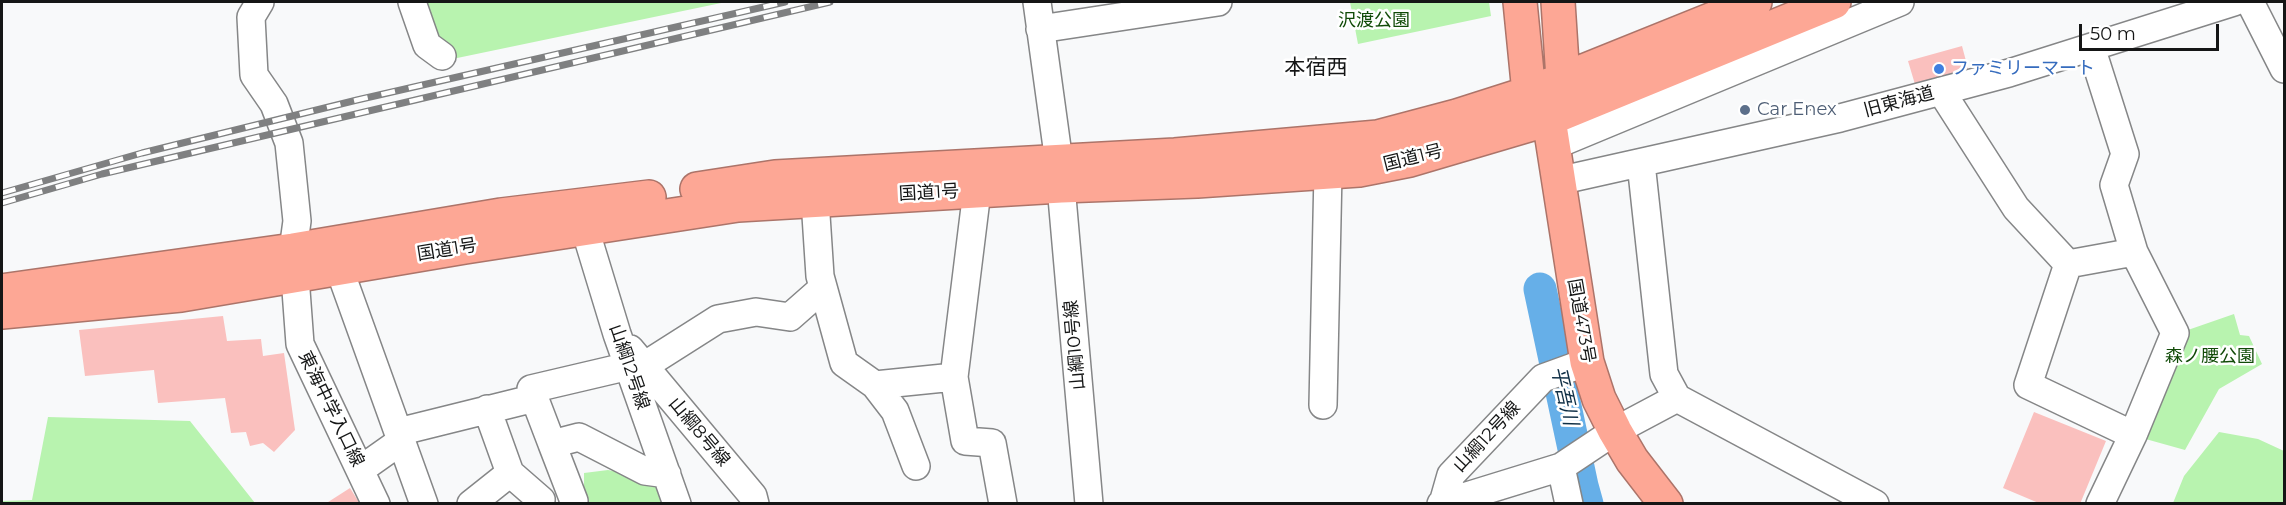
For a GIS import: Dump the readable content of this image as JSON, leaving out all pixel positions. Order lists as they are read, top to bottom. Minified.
{"streets":{"highway":["国道1号","国道473号"],"street":["旧東海道","山綱10号線","山綱12号線","東海中学入口線","山綱8号線"]},"crossings":[["旧東海道","国道473号"],["国道1号","国道473号"],["国道1号","山綱10号線"],["国道1号","山綱12号線"],["国道1号","東海中学入口線"],["国道473号","山綱12号線"],["山綱12号線","山綱8号線"]],"districts":["本宿西"],"water":["平吾川"],"parks":["沢渡公園","森ノ腰公園"],"places":["ファミリーマート","Car Enex"],"scale_bar":"50 m"}
